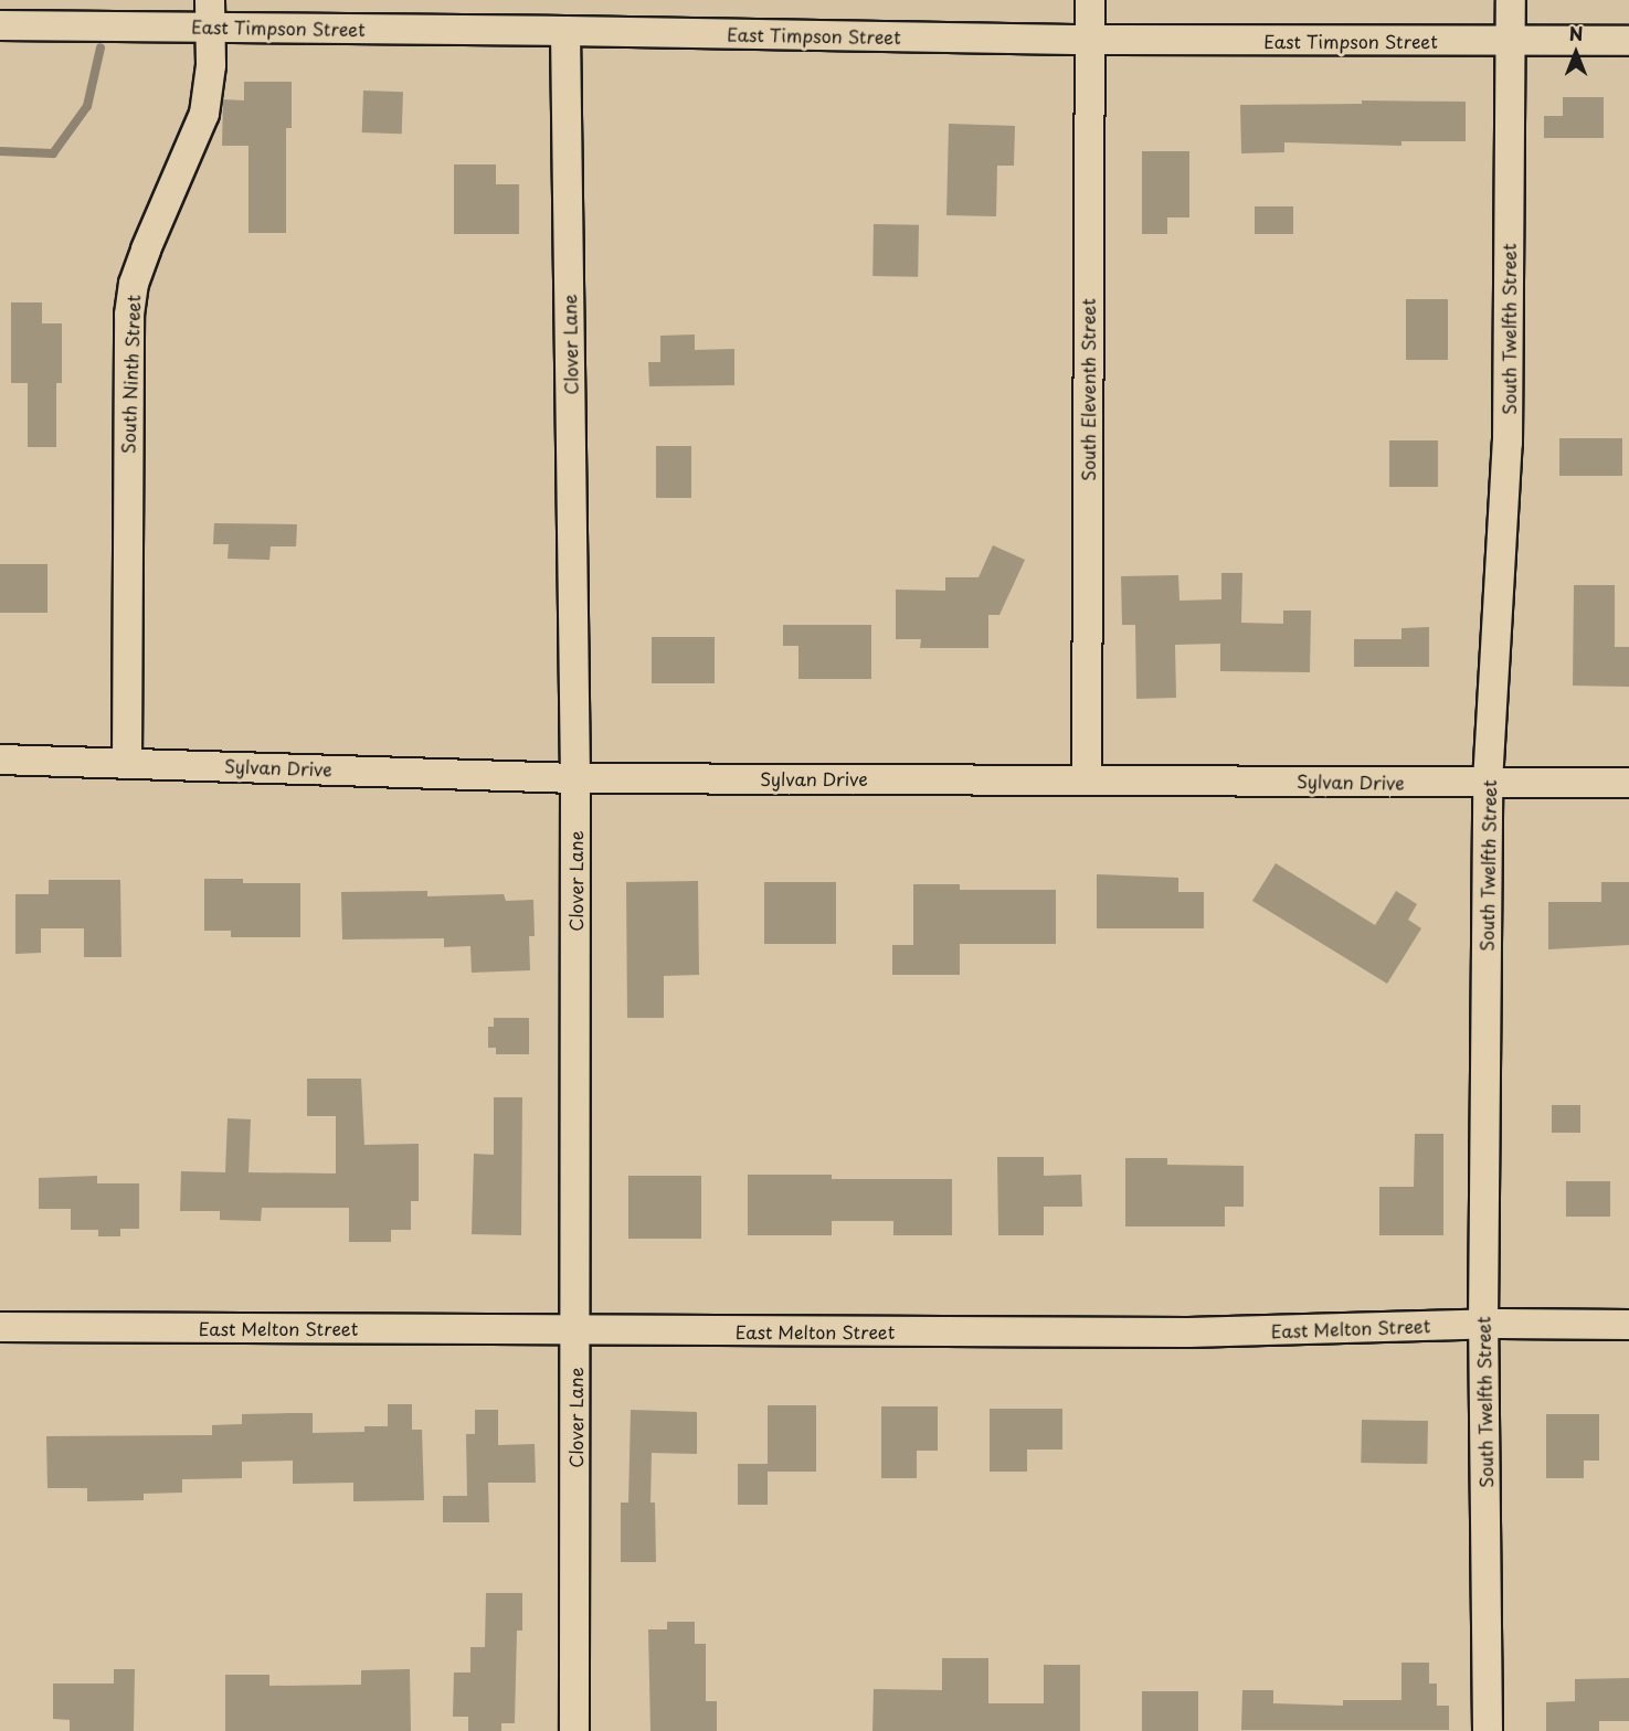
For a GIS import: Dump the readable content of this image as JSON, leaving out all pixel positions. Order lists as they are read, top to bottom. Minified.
{"streets":{"street":["East Timpson Street","South Twelfth Street","Clover Lane","South Ninth Street","South Eleventh Street","Sylvan Drive","East Melton Street"]},"crossings":[["East Timpson Street","South Twelfth Street"],["East Timpson Street","Clover Lane"],["East Timpson Street","South Ninth Street"],["East Timpson Street","South Eleventh Street"],["South Twelfth Street","Sylvan Drive"],["South Twelfth Street","East Melton Street"],["Clover Lane","Sylvan Drive"],["Clover Lane","East Melton Street"],["South Ninth Street","Sylvan Drive"],["South Eleventh Street","Sylvan Drive"]],"north":"top"}
